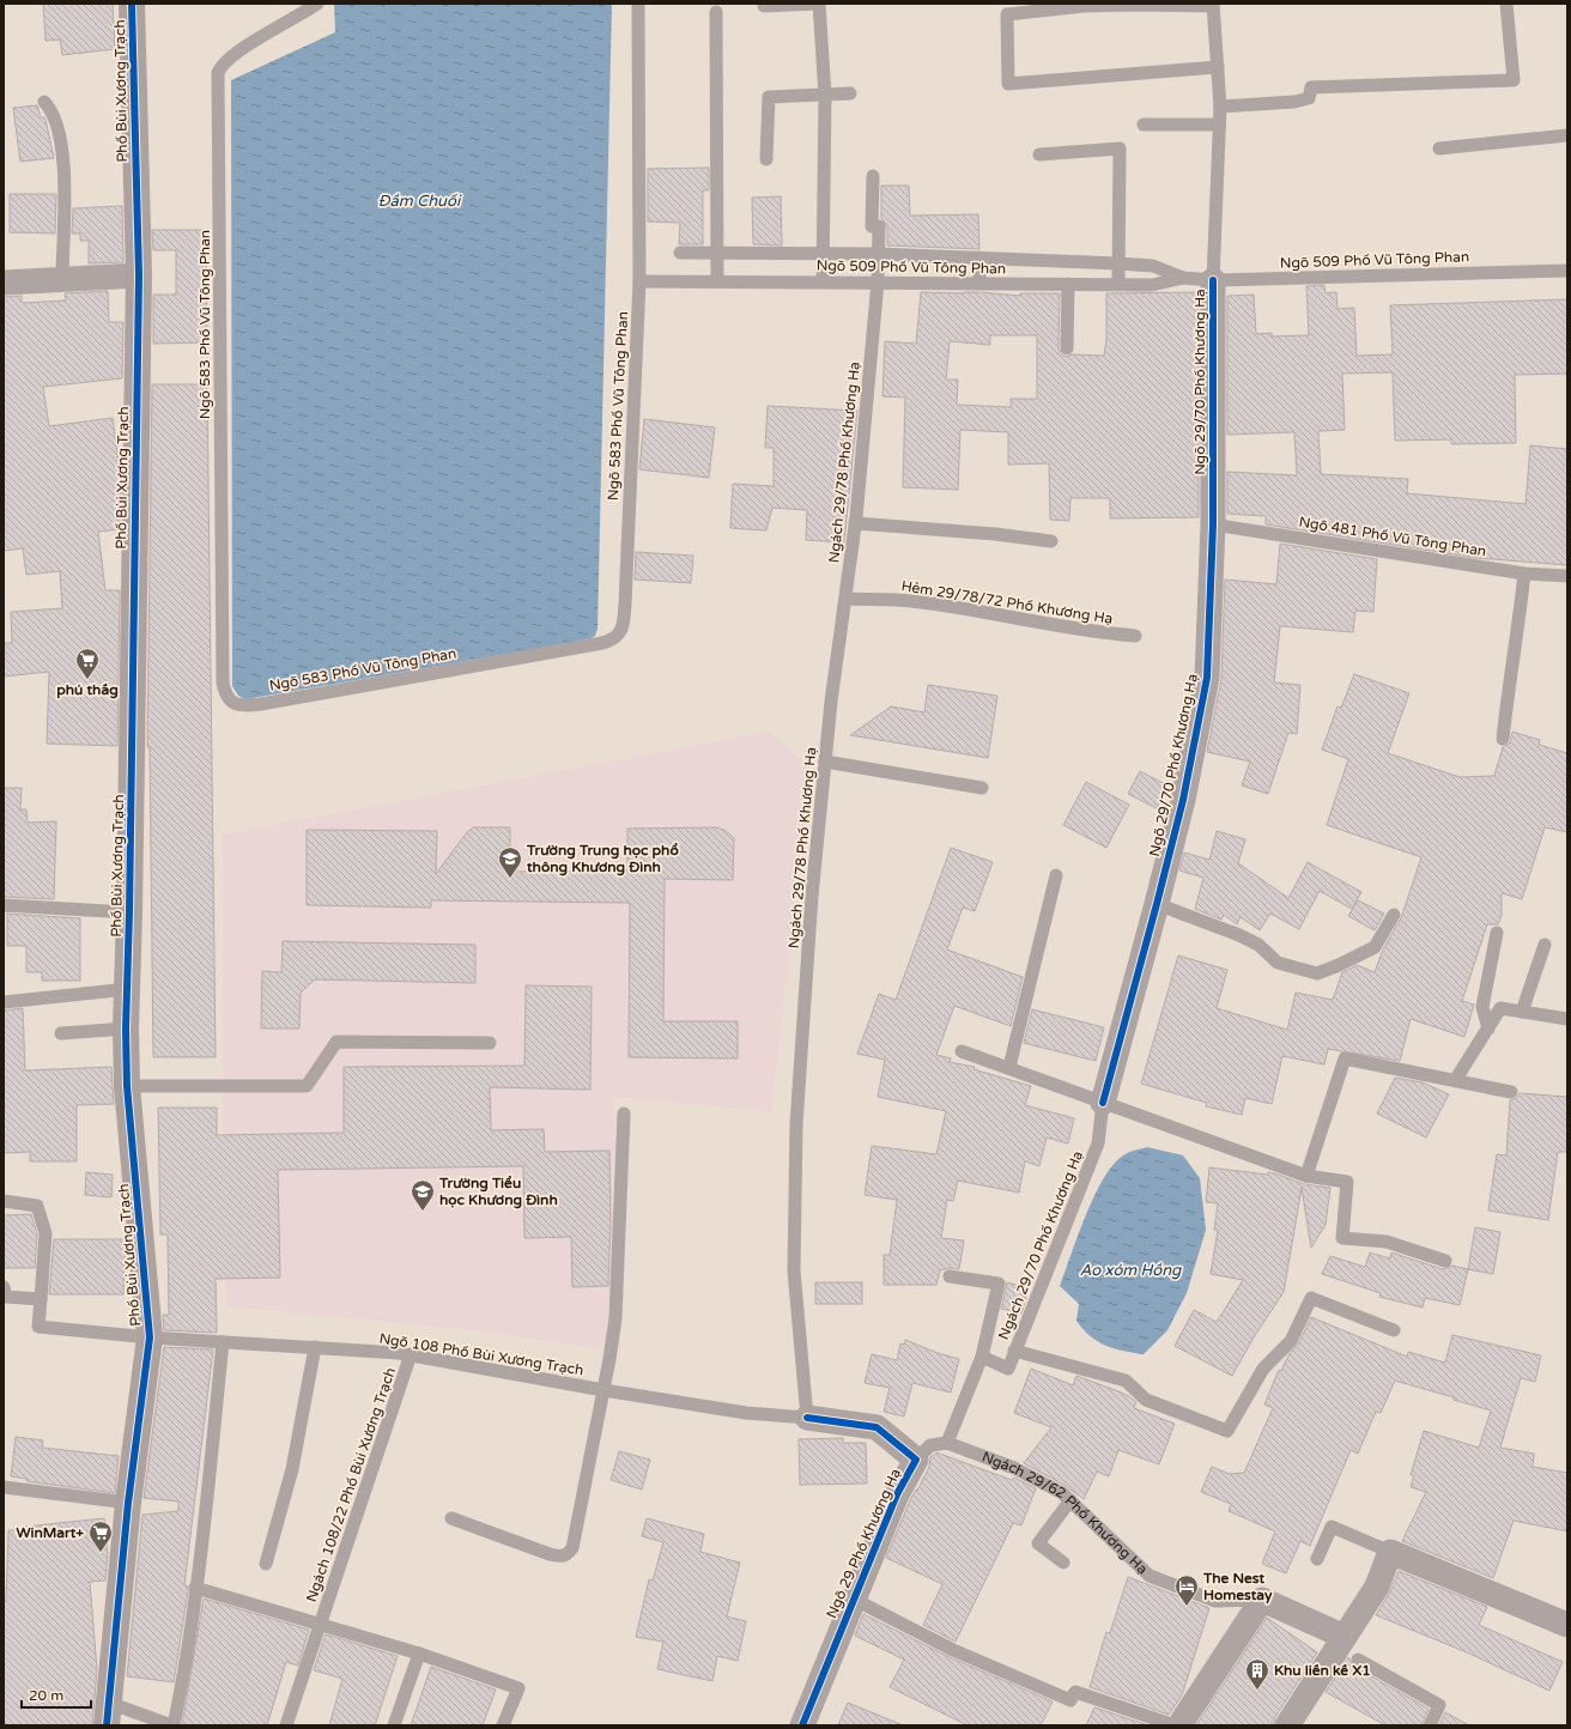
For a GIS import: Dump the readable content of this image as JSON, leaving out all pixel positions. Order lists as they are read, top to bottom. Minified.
{"streets":{"street":["Phố Bùi Xương Trạch","Ngõ 29/70 Phố Khương Hạ","Ngách 29/62 Phố Khương Hạ","Ngõ 29 Phố Khương Hạ"],"lane":["Ngõ 509 Phố Vũ Tông Phan","Ngõ 583 Phố Vũ Tông Phan","Ngách 29/78 Phố Khương Hạ","Ngõ 481 Phố Vũ Tông Phan","Hẻm 29/78/72 Phố Khương Hạ","Ngách 29/70 Phố Khương Hạ","Ngõ 108 Phố Bùi Xương Trạch","Ngách 108/22 Phố Bùi Xương Trạch"]},"crossings":[["Phố Bùi Xương Trạch","Ngõ 108 Phố Bùi Xương Trạch"],["Ngõ 509 Phố Vũ Tông Phan","Ngõ 583 Phố Vũ Tông Phan"],["Ngõ 509 Phố Vũ Tông Phan","Ngõ 29/70 Phố Khương Hạ"],["Ngõ 509 Phố Vũ Tông Phan","Ngách 29/78 Phố Khương Hạ"],["Ngõ 29/70 Phố Khương Hạ","Ngõ 481 Phố Vũ Tông Phan"],["Ngõ 29/70 Phố Khương Hạ","Ngách 29/70 Phố Khương Hạ"],["Ngách 29/78 Phố Khương Hạ","Hẻm 29/78/72 Phố Khương Hạ"],["Ngách 29/78 Phố Khương Hạ","Ngõ 108 Phố Bùi Xương Trạch"],["Ngách 29/78 Phố Khương Hạ","Ngõ 29 Phố Khương Hạ"],["Ngõ 108 Phố Bùi Xương Trạch","Ngách 108/22 Phố Bùi Xương Trạch"],["Ngõ 108 Phố Bùi Xương Trạch","Ngõ 29 Phố Khương Hạ"],["Ngách 29/62 Phố Khương Hạ","Ngõ 29 Phố Khương Hạ"]],"water":["Đầm Chuối","Ao xóm Hồng"],"places":{"supermarket":["phú thắg","WinMart+"],"school or university":["Trường Trung học phổ thông Khương Đình","Trường Tiểu học Khương Đình"],"hotel":["The Nest Homestay"],"building":["Khu liền kề X1"]},"scale_bar":"20 m"}
